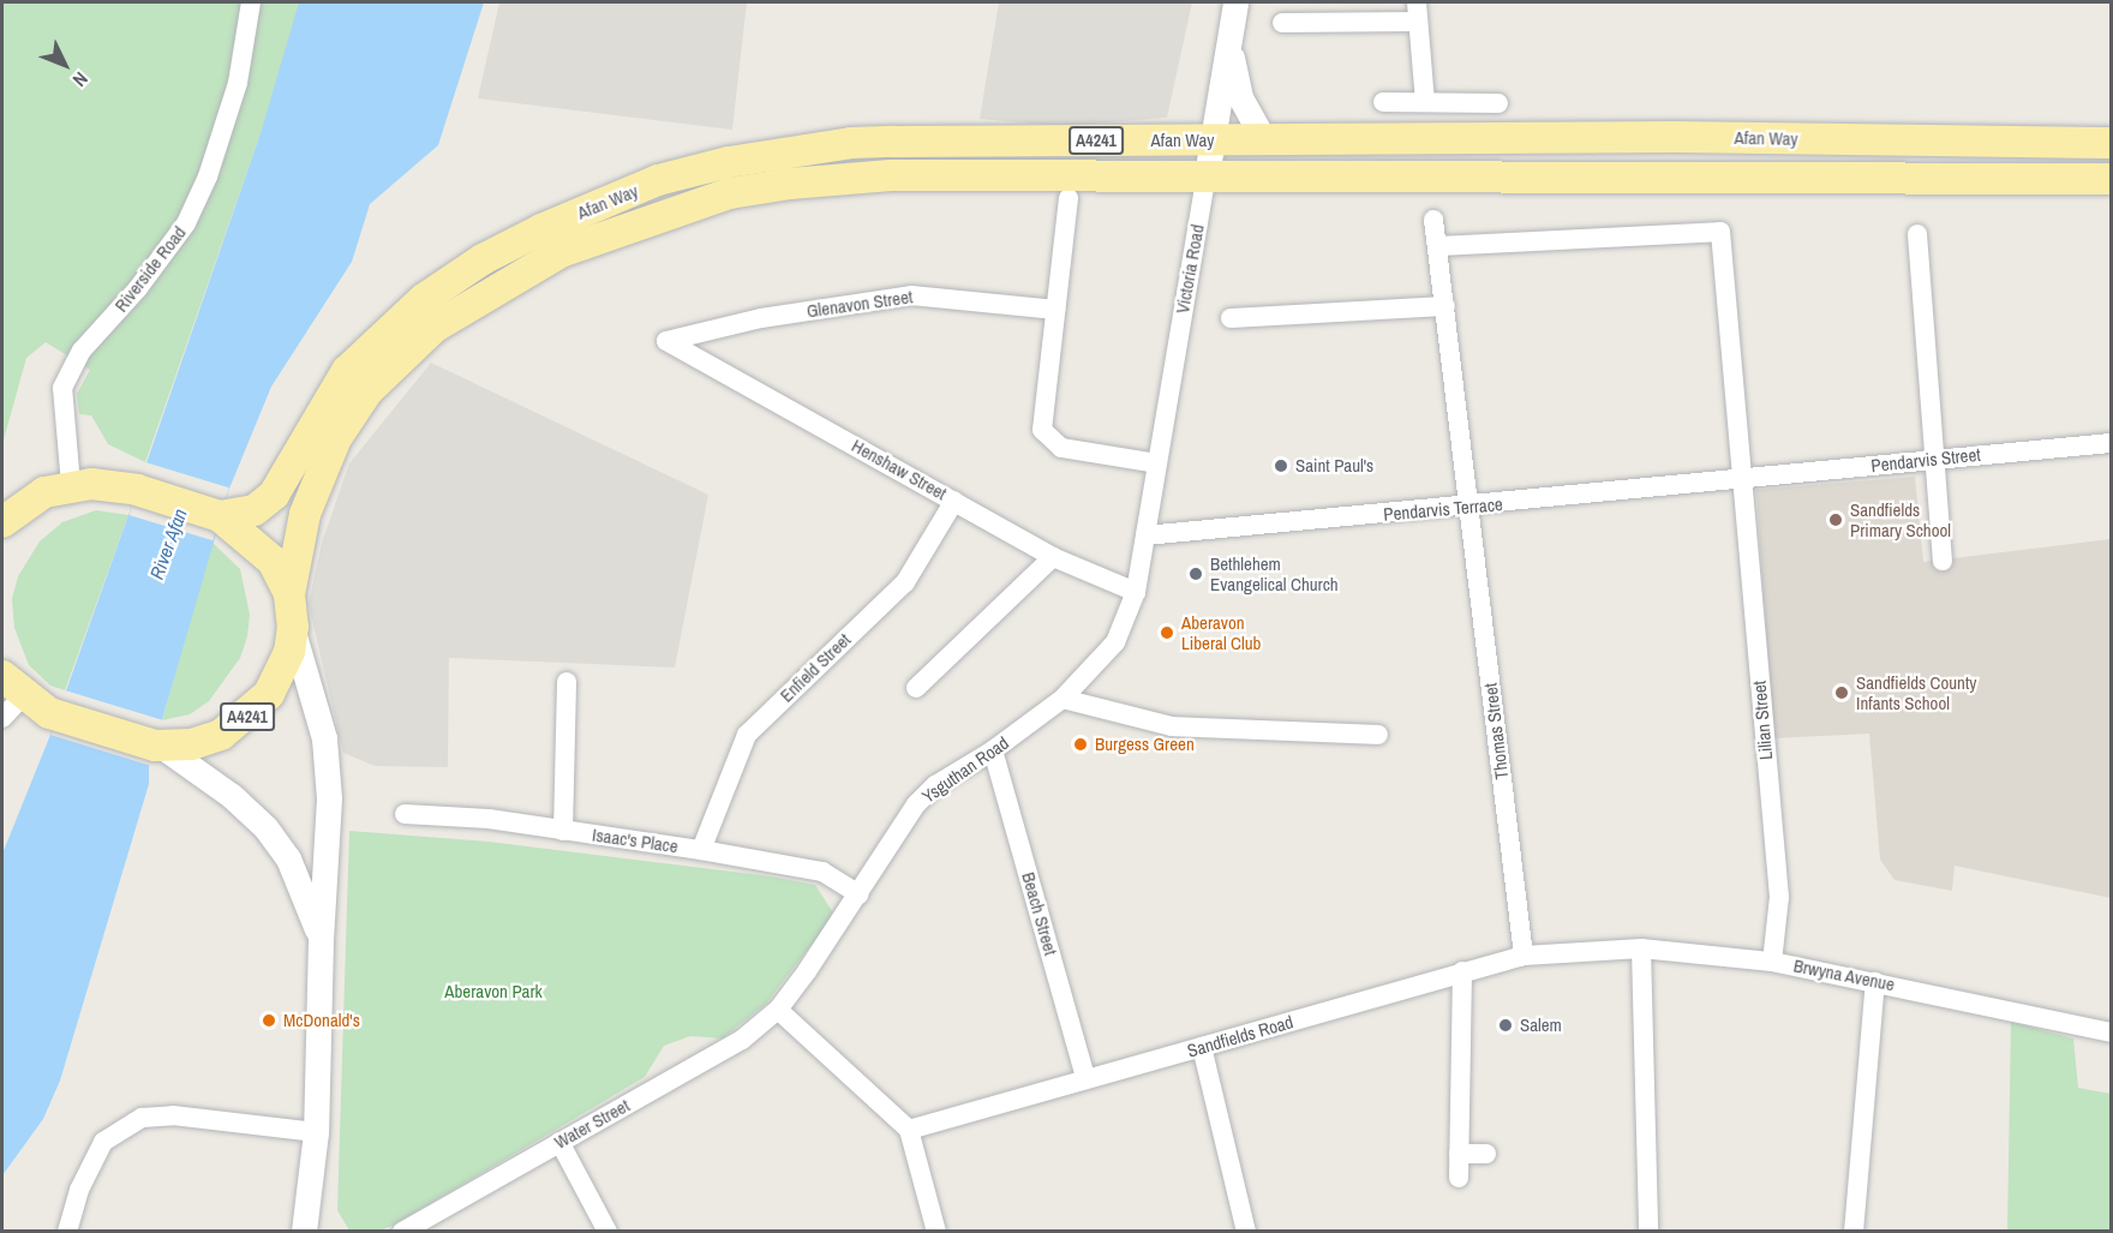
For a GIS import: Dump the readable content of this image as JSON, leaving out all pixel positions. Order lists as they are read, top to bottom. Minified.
{"streets":{"main road":["Afan Way","A4241"],"street":["Riverside Road","Victoria Road","Glenavon Street","Pendarvis Street","Henshaw Street","Pendarvis Terrace","Enfield Street","Lilian Street","Thomas Street","Ysguthan Road","Isaac's Place","Beach Street","Brwyna Avenue","Sandfields Road","Water Street"]},"crossings":[["Afan Way","A4241"],["Afan Way","Victoria Road"],["A4241","Riverside Road"],["Victoria Road","Pendarvis Terrace"],["Victoria Road","Ysguthan Road"],["Glenavon Street","Henshaw Street"],["Pendarvis Street","Pendarvis Terrace"],["Pendarvis Street","Lilian Street"],["Henshaw Street","Enfield Street"],["Henshaw Street","Ysguthan Road"],["Pendarvis Terrace","Lilian Street"],["Pendarvis Terrace","Thomas Street"],["Pendarvis Terrace","Ysguthan Road"],["Enfield Street","Isaac's Place"],["Lilian Street","Thomas Street"],["Lilian Street","Brwyna Avenue"],["Thomas Street","Sandfields Road"],["Ysguthan Road","Isaac's Place"],["Ysguthan Road","Beach Street"],["Ysguthan Road","Water Street"],["Beach Street","Sandfields Road"],["Brwyna Avenue","Sandfields Road"]],"water":["River Afan"],"parks":["Aberavon Park"],"places":["Saint Paul's","Sandfields Primary School","Bethlehem Evangelical Church","Aberavon Liberal Club","Sandfields County Infants School","Burgess Green","McDonald's","Salem"],"north":"bottom right"}
